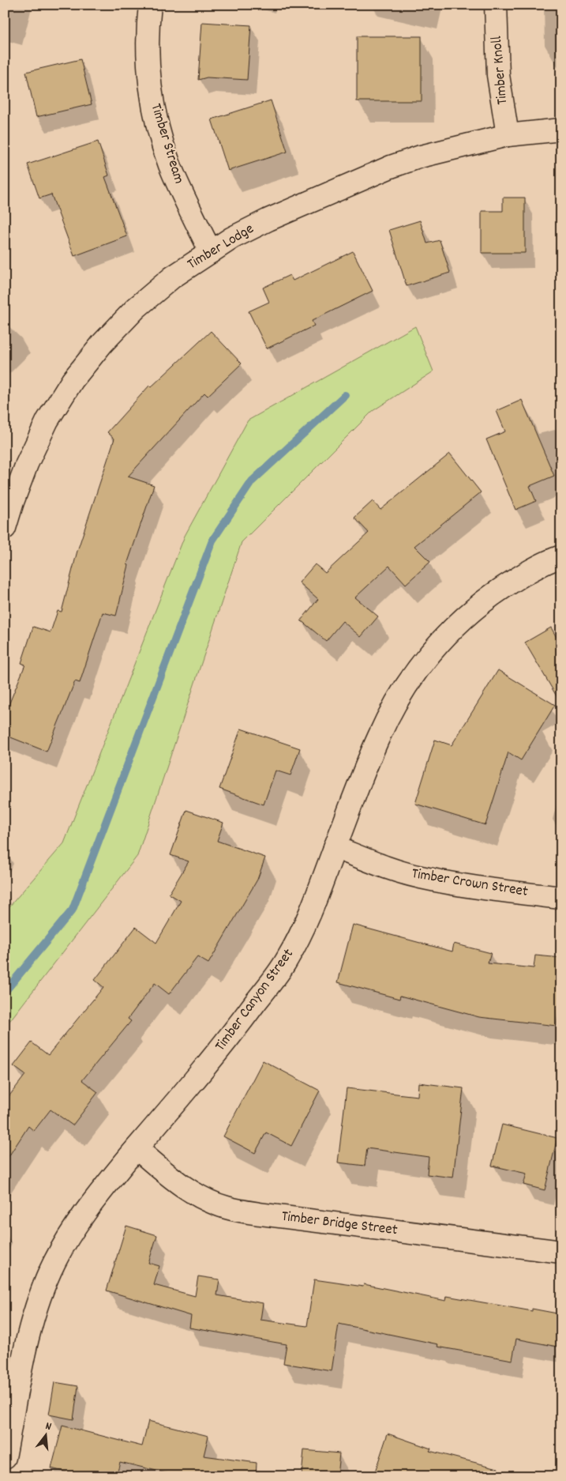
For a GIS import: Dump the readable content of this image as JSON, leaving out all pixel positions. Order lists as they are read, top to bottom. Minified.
{"streets":{"street":["Timber Knoll","Timber Stream","Timber Lodge","Timber Crown Street","Timber Canyon Street","Timber Bridge Street"]},"crossings":[["Timber Knoll","Timber Lodge"],["Timber Stream","Timber Lodge"],["Timber Crown Street","Timber Canyon Street"],["Timber Canyon Street","Timber Bridge Street"]],"north":"top"}
